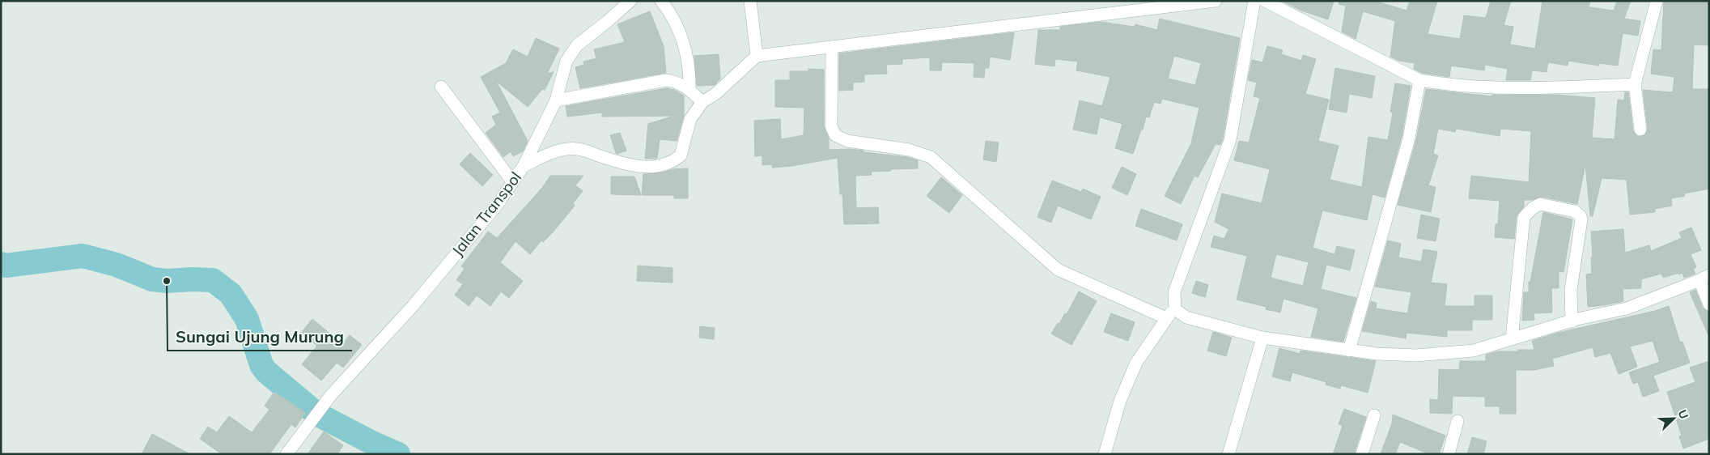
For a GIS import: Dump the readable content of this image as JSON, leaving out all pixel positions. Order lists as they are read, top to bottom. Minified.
{"streets":{"street":["Jalan Transpol"]},"places":["Sungai Ujung Murung"],"north":"top right"}
